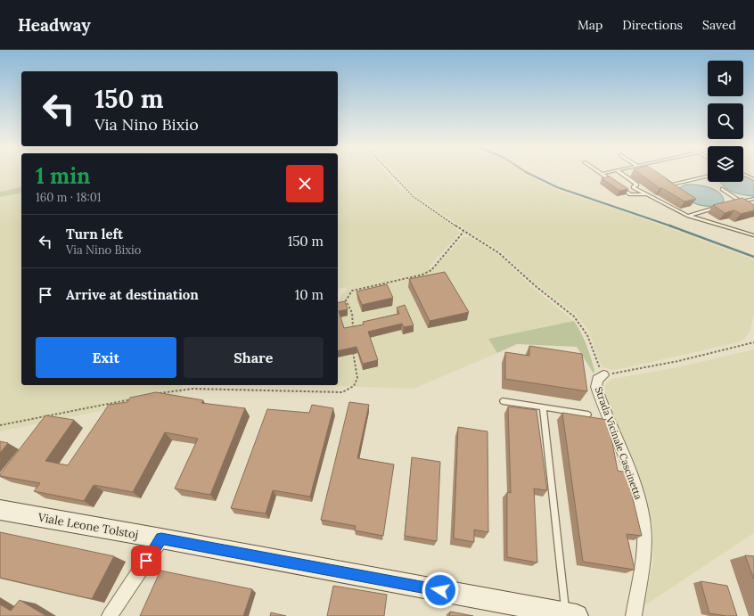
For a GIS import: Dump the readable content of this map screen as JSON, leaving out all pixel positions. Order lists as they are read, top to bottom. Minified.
{"streets":{"street":["Strada Vicinale Cascinetta","Viale Leone Tolstoj"]},"page":{"header":"Headway","nav":["Map","Directions","Saved"],"turn":["150 m","Via Nino Bixio"],"heading":["1 min","160 m · 18:01"],"list":[{"name":"Turn left","note":"Via Nino Bixio","value":"150 m"},{"name":"Arrive at destination","value":"10 m"}],"buttons":["Exit","Share"]}}
